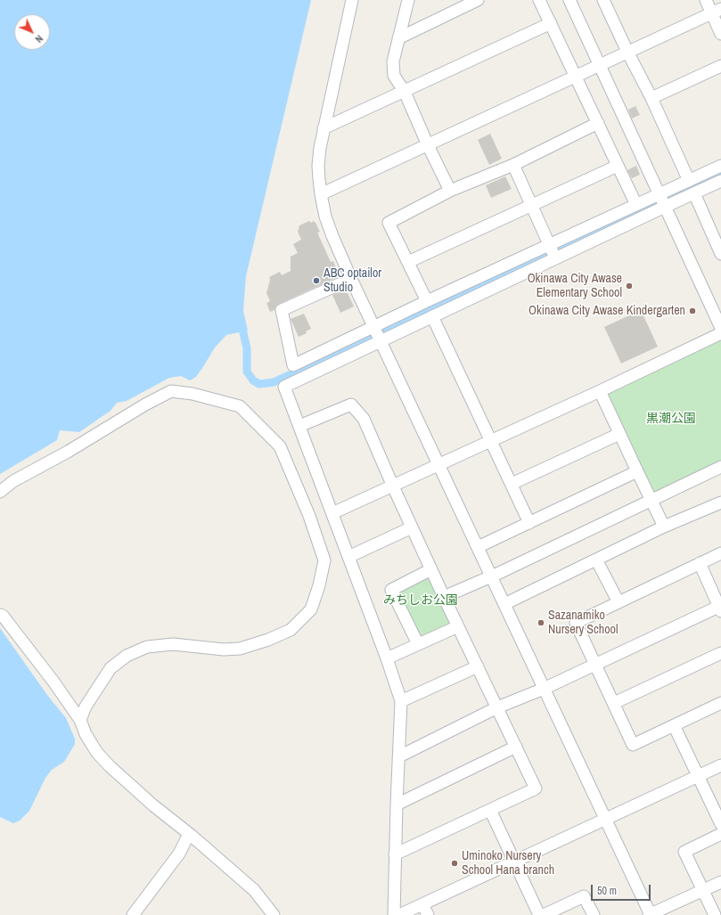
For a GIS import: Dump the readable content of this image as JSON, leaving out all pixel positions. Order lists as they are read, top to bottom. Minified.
{"parks":["黒潮公園","みちしお公園"],"places":["ABC optailor Studio","Okinawa City Awase Elementary School","Okinawa City Awase Kindergarten","Sazanamiko Nursery School","Uminoko Nursery School Hana branch"],"scale_bar":"50 m","north":"bottom right"}
